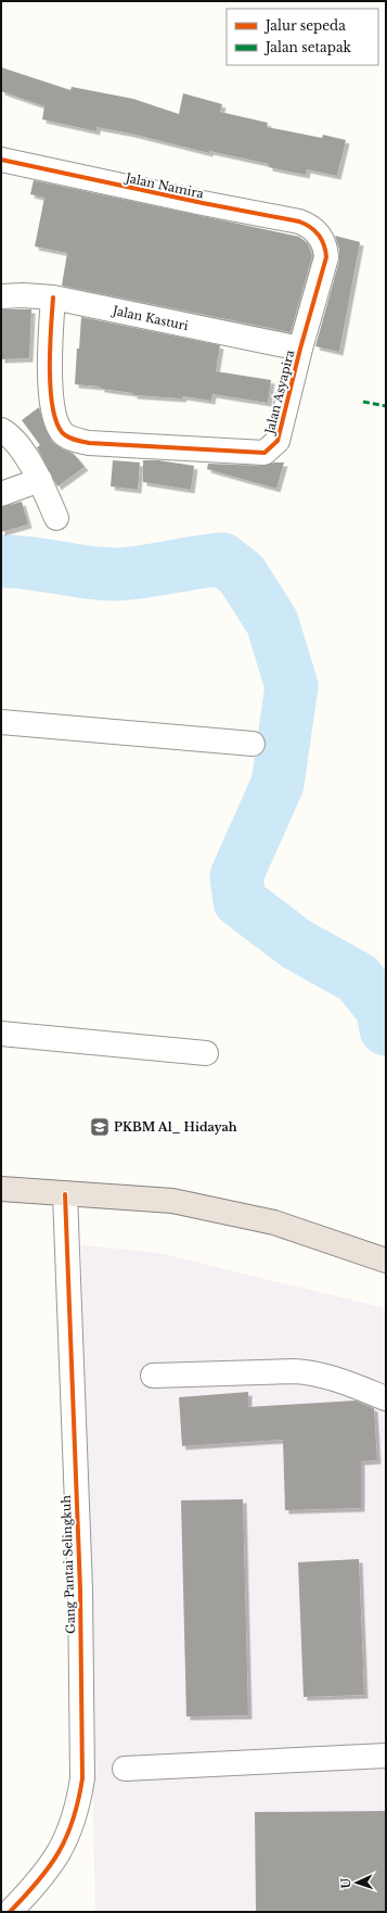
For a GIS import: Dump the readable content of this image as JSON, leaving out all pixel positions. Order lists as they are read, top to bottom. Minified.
{"streets":{"street":["Jalan Namira","Jalan Kasturi","Jalan Asyapira","Gang Pantai Selingkuh"]},"crossings":[["Jalan Namira","Jalan Asyapira"],["Jalan Kasturi","Jalan Asyapira"]],"places":{"school or university":["PKBM Al_ Hidayah"]},"legend":["Jalur sepeda","Jalan setapak"],"north":"left"}
